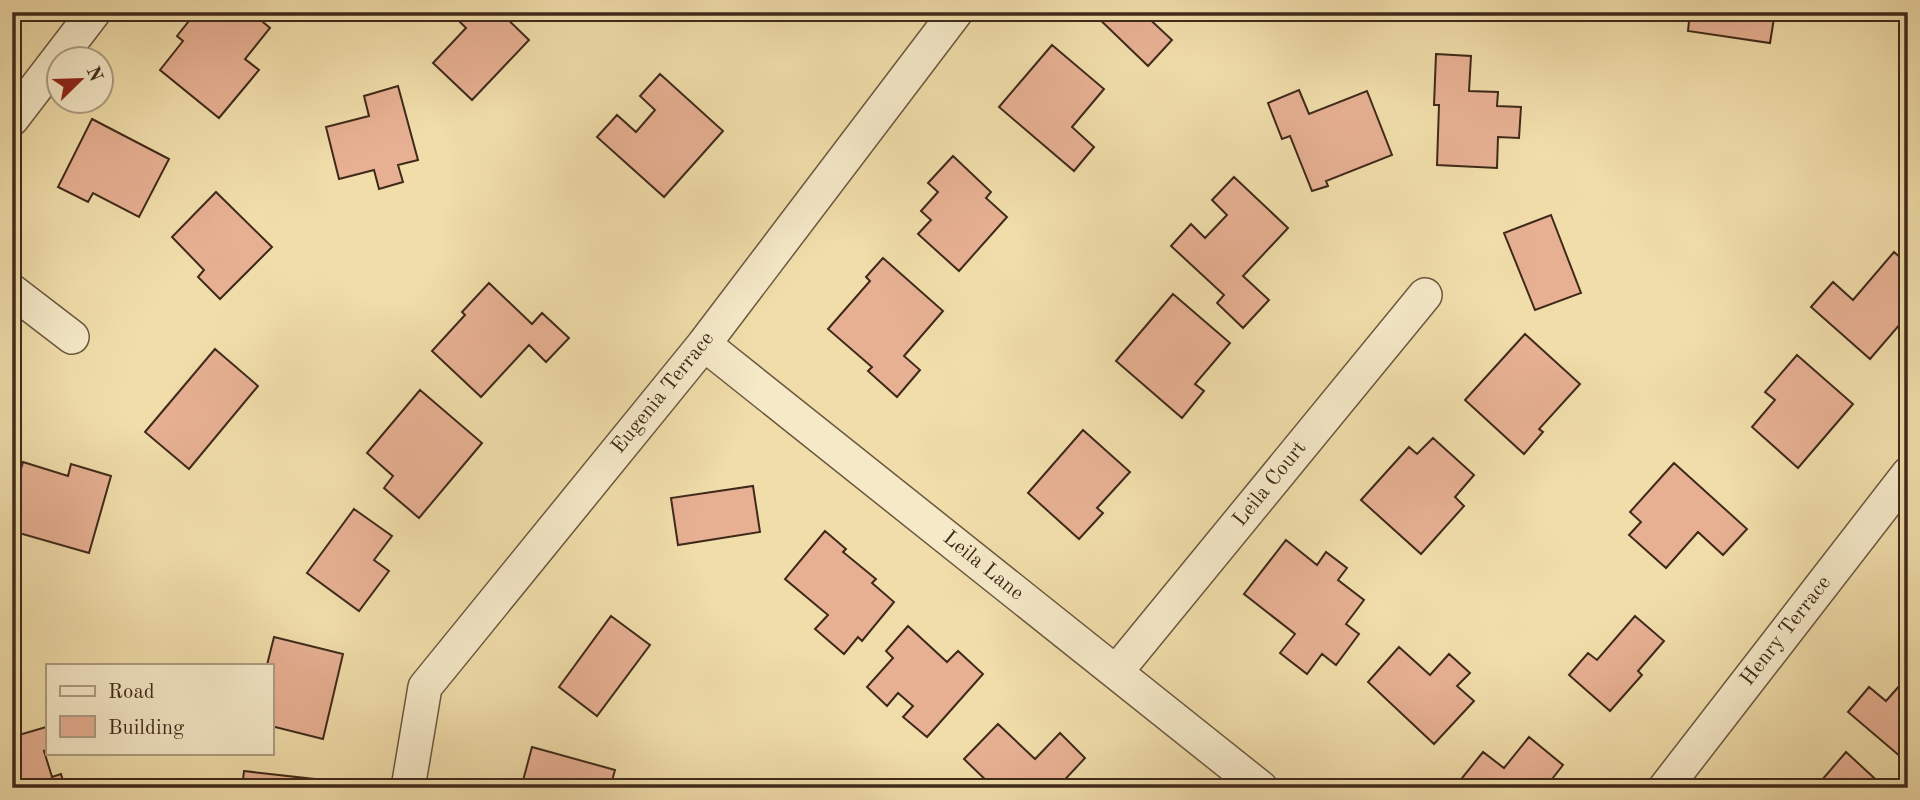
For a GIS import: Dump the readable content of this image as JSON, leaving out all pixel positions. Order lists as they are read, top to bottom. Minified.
{"streets":{"street":["Eugenia Terrace","Leila Court","Leila Lane","Henry Terrace"]},"crossings":[["Eugenia Terrace","Leila Lane"],["Leila Court","Leila Lane"]],"legend":["Road","Building"],"north":"top right"}
